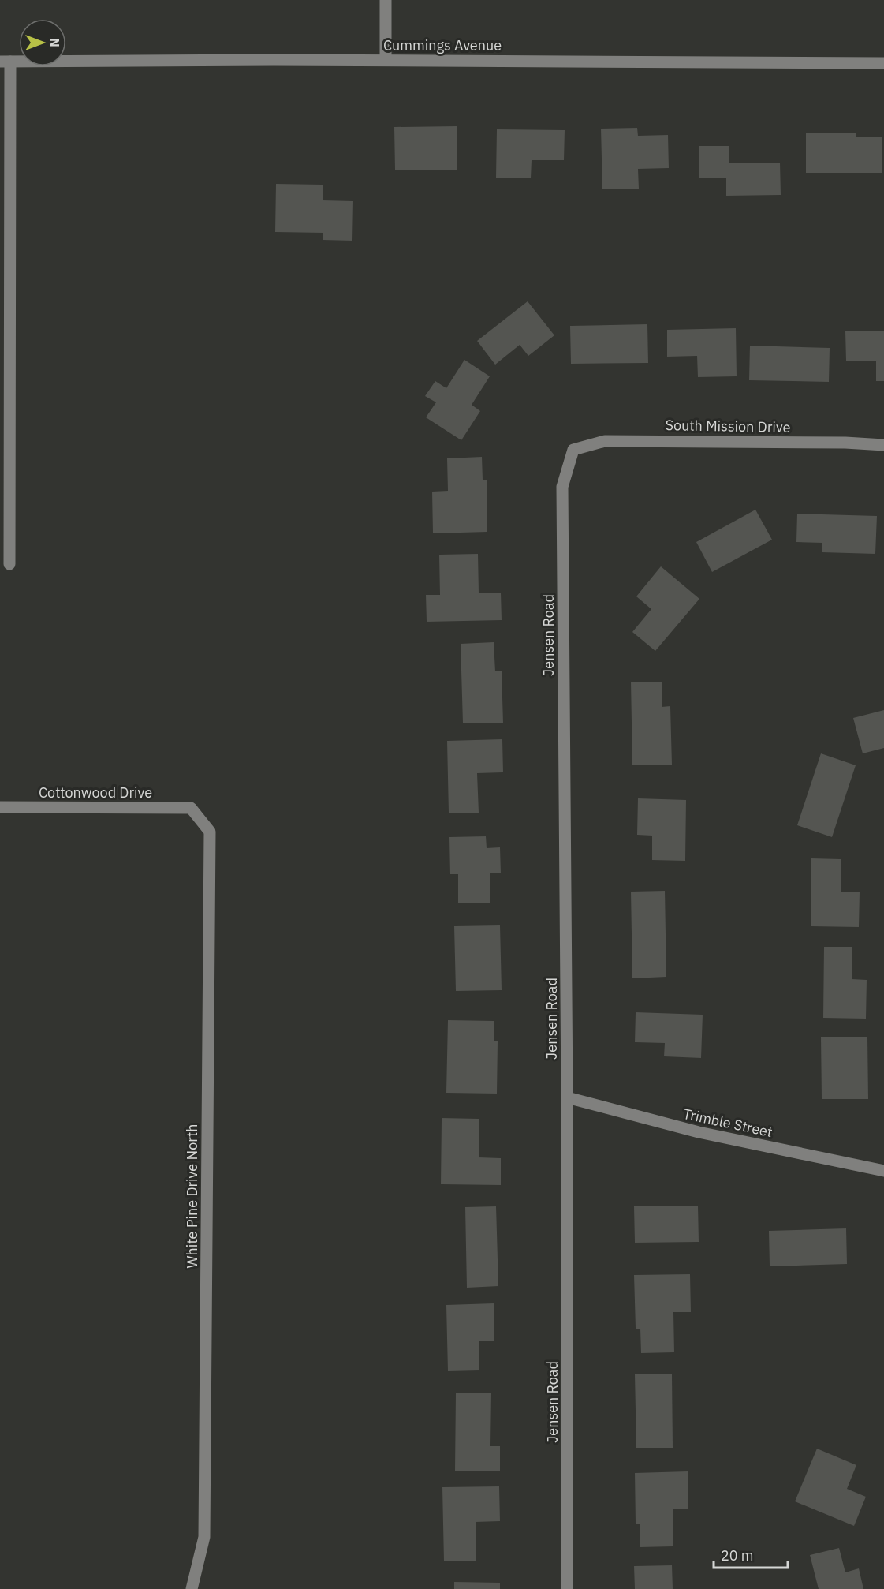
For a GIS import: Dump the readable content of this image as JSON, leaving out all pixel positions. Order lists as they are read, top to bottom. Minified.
{"streets":{"street":["Cummings Avenue","South Mission Drive","Jensen Road","Cottonwood Drive","Trimble Street","White Pine Drive North"]},"crossings":[["South Mission Drive","Jensen Road"],["Jensen Road","Trimble Street"],["Cottonwood Drive","White Pine Drive North"]],"scale_bar":"20 m","north":"right"}
